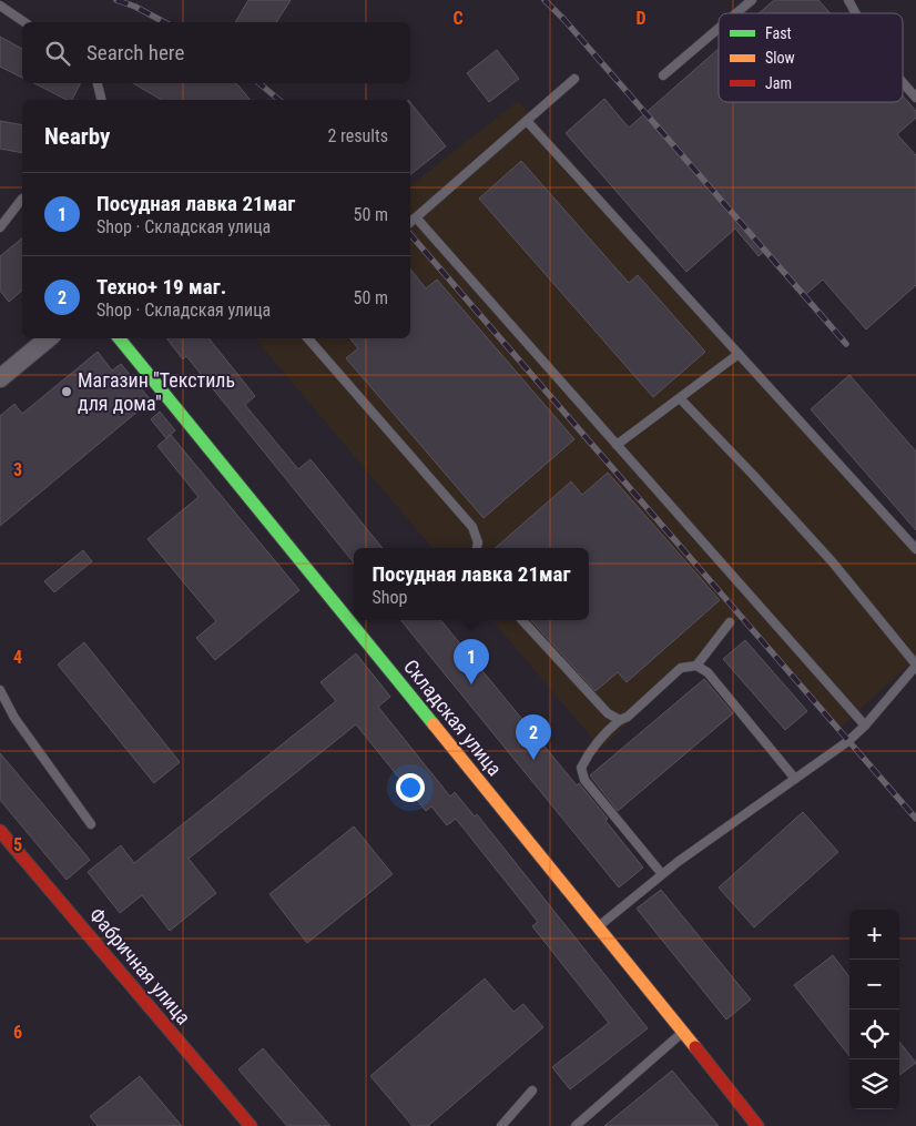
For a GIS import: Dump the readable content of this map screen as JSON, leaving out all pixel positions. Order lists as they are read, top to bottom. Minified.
{"streets":{"street":["Складская улица","Фабричная улица"]},"places":["Магазин \"Текстиль для дома\""],"legend":["Fast","Slow","Jam"],"page":{"search":"Search here","heading":["Nearby","2 results"],"list":[{"mark":"1","name":"Посудная лавка 21маг","note":"Shop · Складская улица","value":"50 m"},{"mark":"2","name":"Техно+ 19 маг.","note":"Shop · Складская улица","value":"50 m"}],"popup":["Посудная лавка 21маг","Shop"],"pins":["1","2"],"map_buttons":["+","−"]},"grid":{"columns":["C","D"],"rows":["3","4","5","6"]}}
